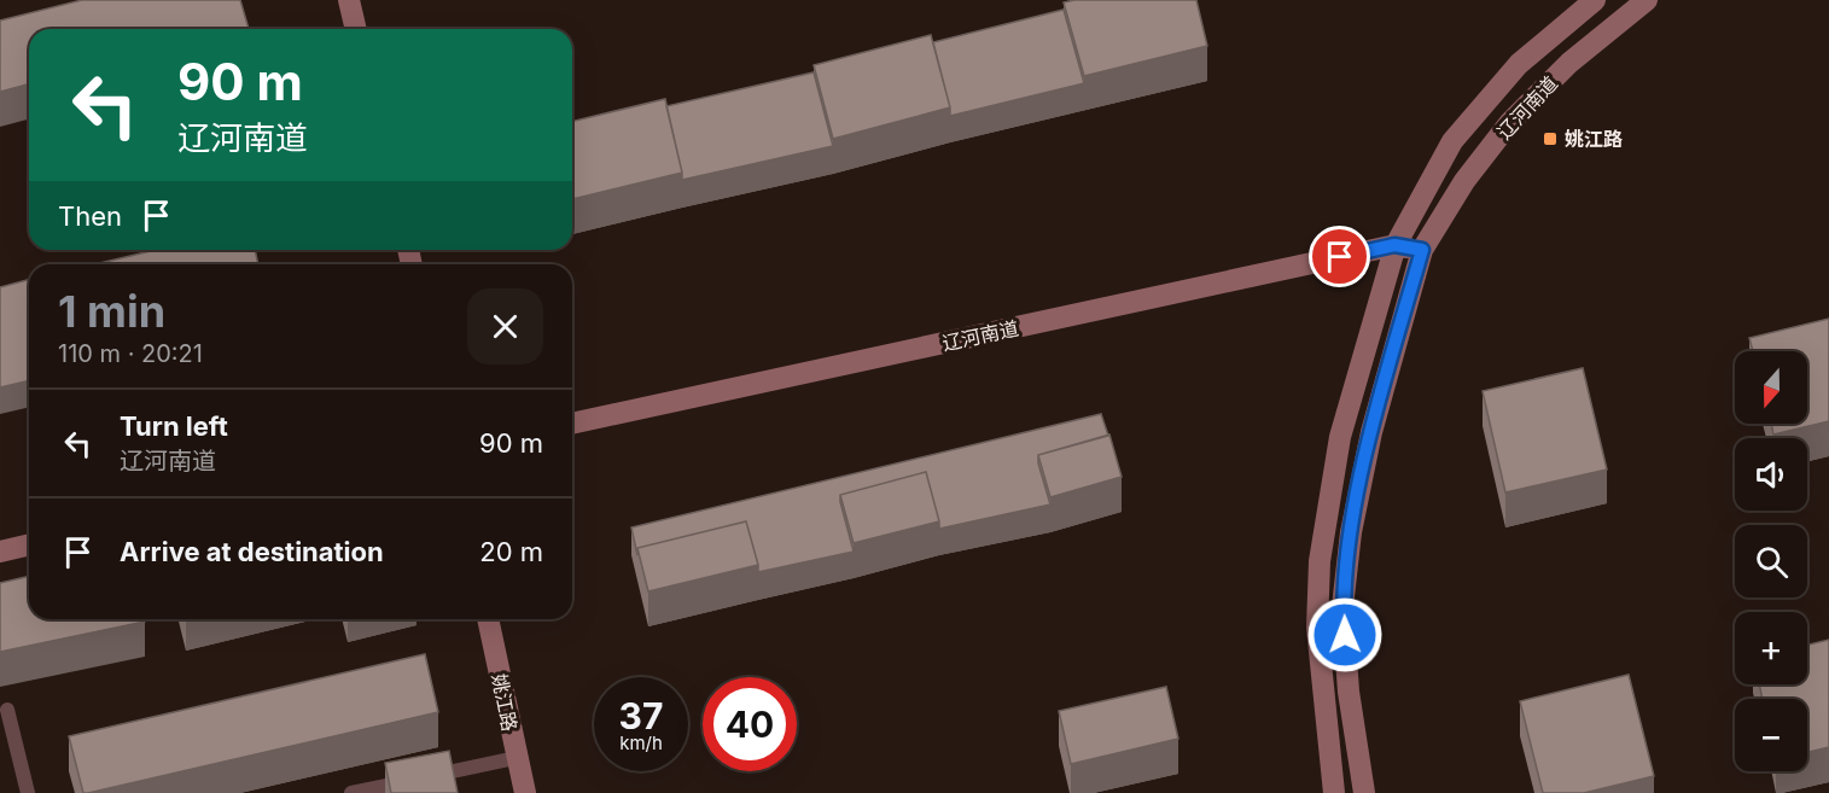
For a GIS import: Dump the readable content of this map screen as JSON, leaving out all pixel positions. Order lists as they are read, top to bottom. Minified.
{"streets":{"street":["辽河南道","姚江路"]},"places":{"transit":["姚江路"]},"north":"bottom","page":{"turn":["90 m","辽河南道"],"then":"Then","heading":["1 min","110 m · 20:21"],"map_buttons":["+","−"],"list":[{"name":"Turn left","note":"辽河南道","value":"90 m"},{"name":"Arrive at destination","value":"20 m"}],"speed":"37 km/h","limit":"40"}}
